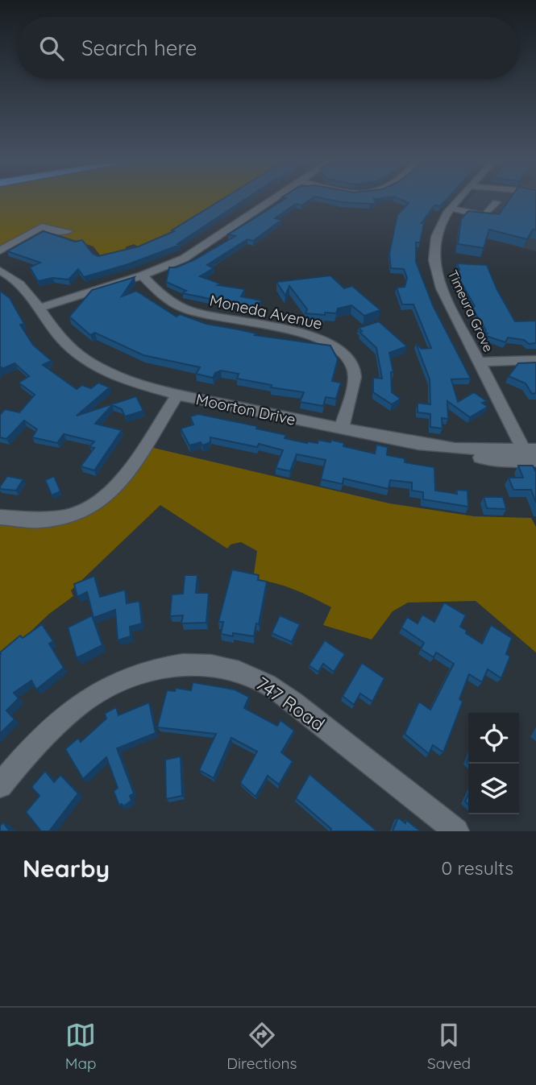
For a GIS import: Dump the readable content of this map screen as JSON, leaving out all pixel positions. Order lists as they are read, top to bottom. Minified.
{"streets":{"street":["Timeura Grove","Moneda Avenue","Moorton Drive","747 Road"]},"crossings":[["Timeura Grove","Moorton Drive"],["Moneda Avenue","Moorton Drive"]],"page":{"search":"Search here","heading":["Nearby","0 results"],"nav":["Map","Directions","Saved"]}}
